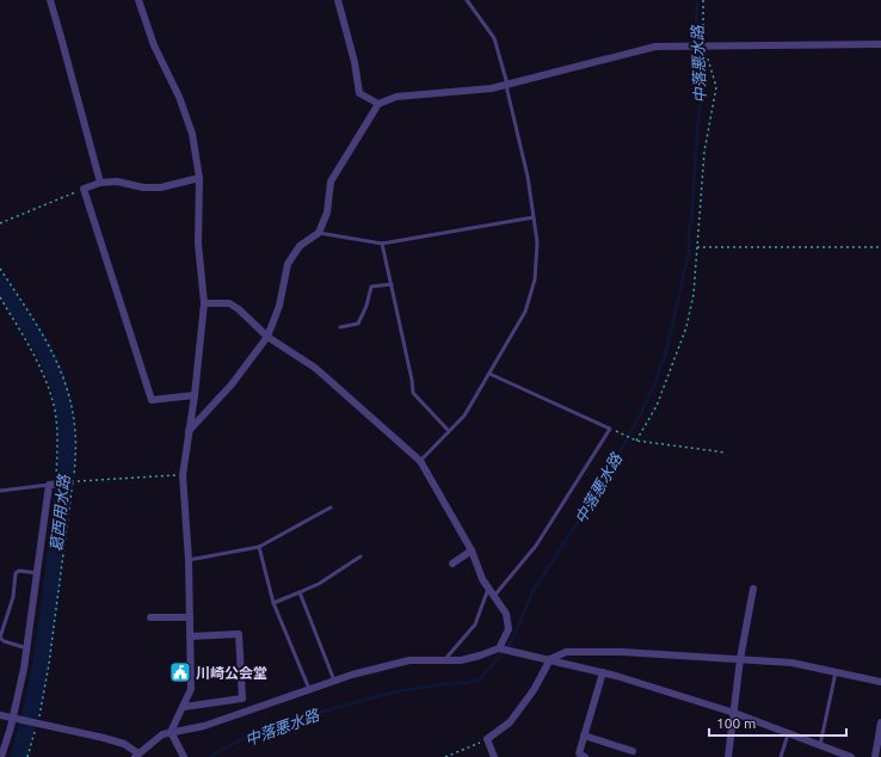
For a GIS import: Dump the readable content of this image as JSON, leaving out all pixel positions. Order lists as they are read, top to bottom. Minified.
{"water":["中落悪水路","葛西用水路"],"places":{"public building":["川崎公会堂"]},"scale_bar":"100 m"}
